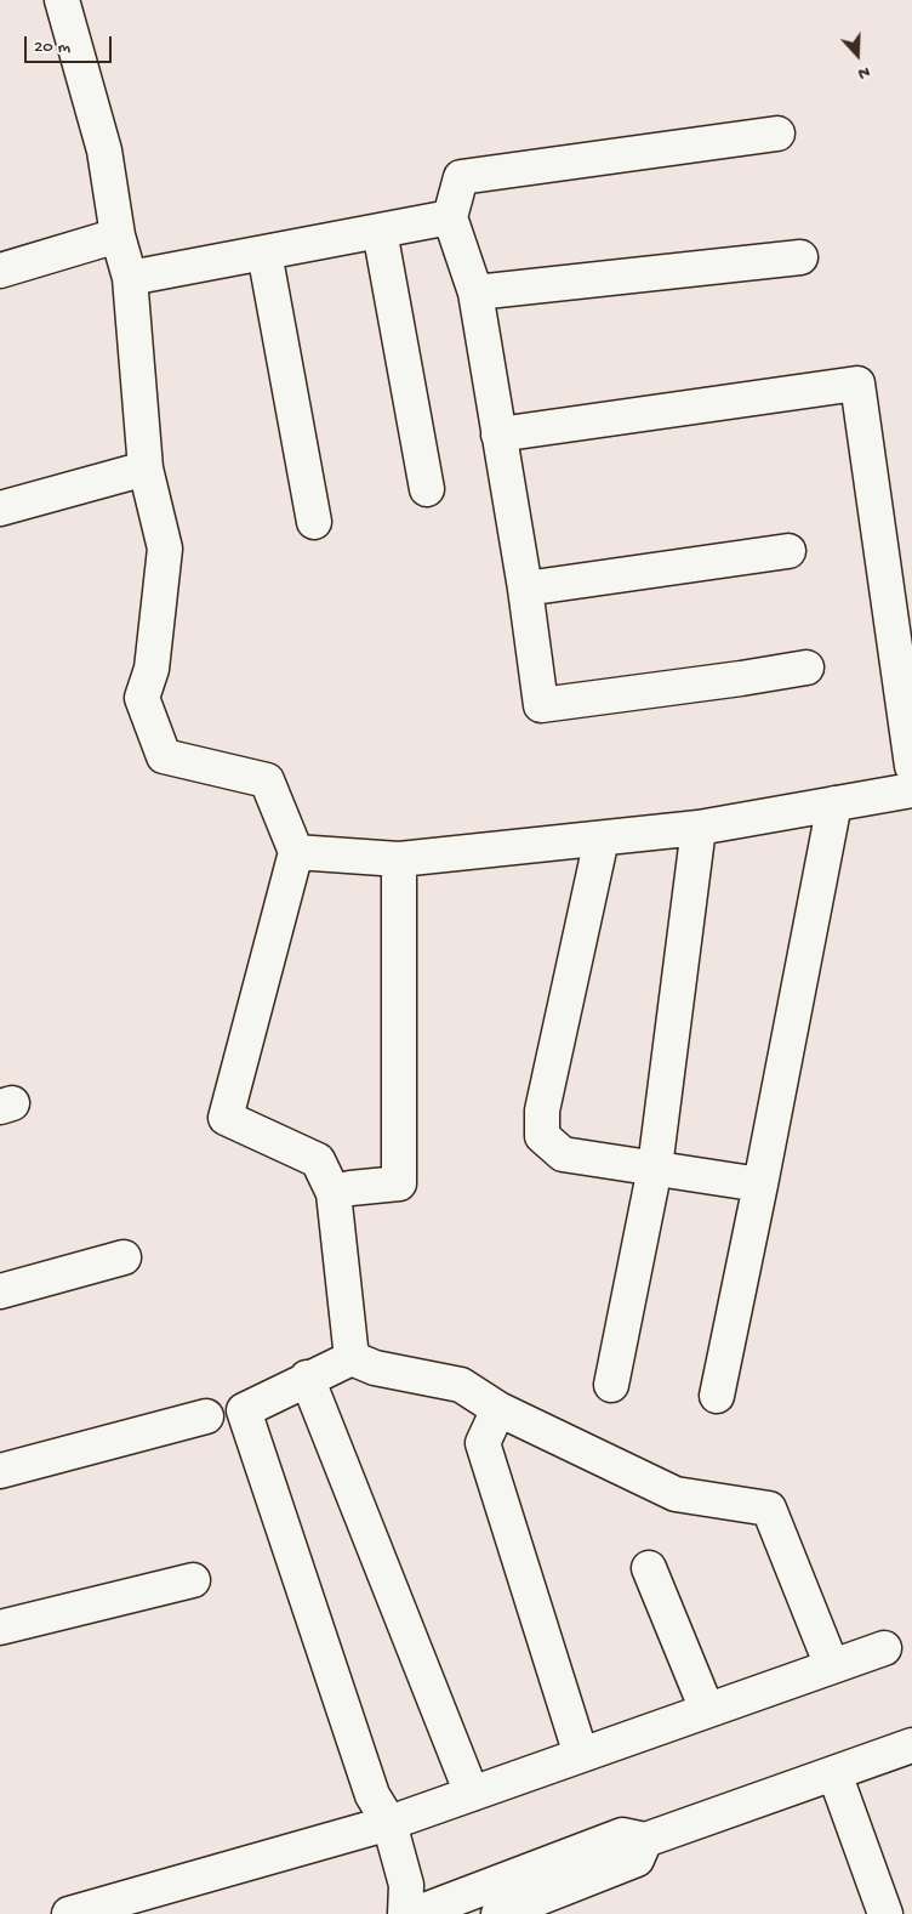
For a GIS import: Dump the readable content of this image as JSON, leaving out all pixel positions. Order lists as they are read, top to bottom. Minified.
{"scale_bar":"20 m","north":"bottom"}
